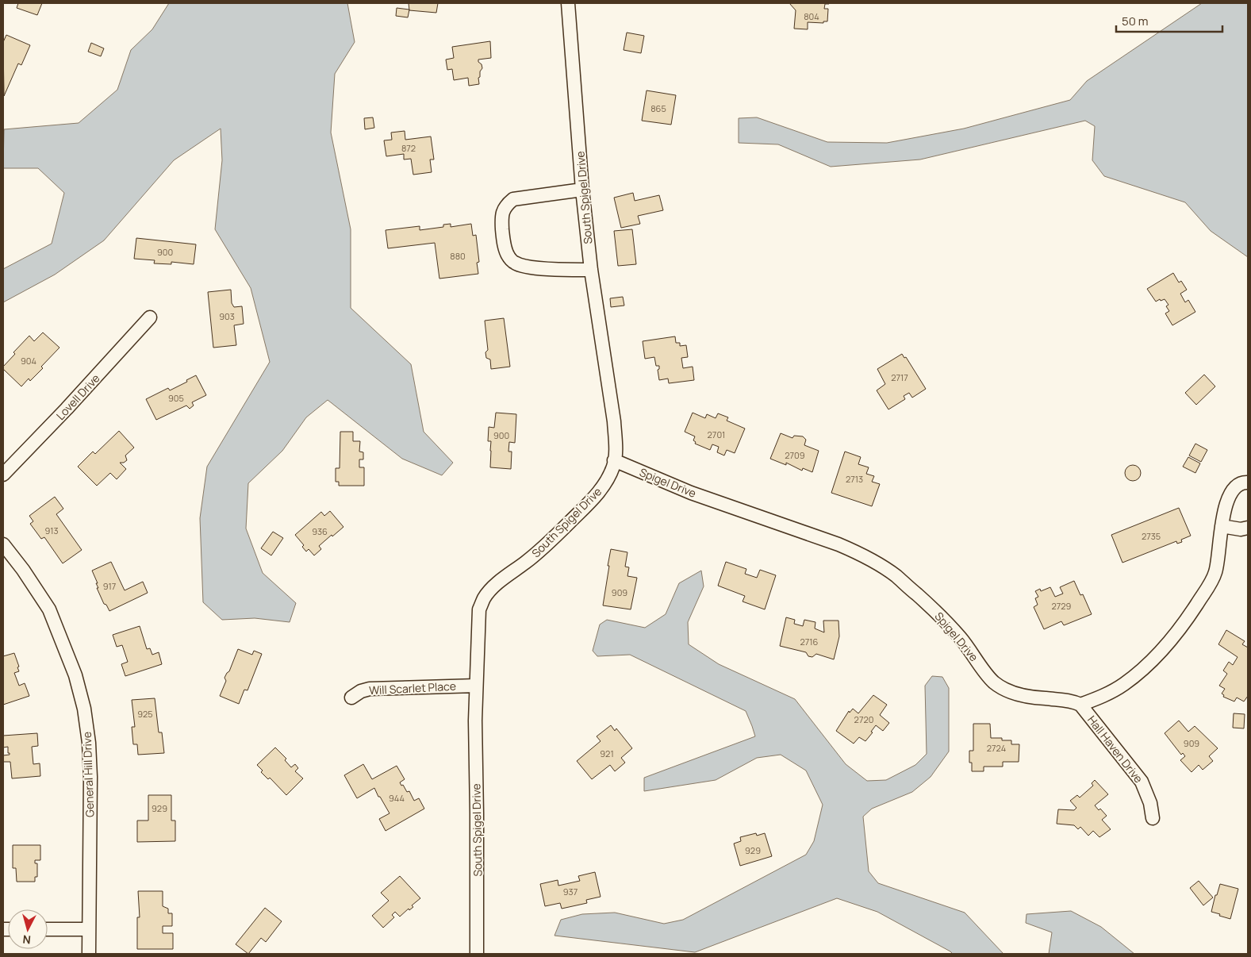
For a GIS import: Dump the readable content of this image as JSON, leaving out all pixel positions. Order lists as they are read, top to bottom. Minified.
{"streets":{"street":["South Spigel Drive","Lovell Drive","Spigel Drive","Will Scarlet Place","Hall Haven Drive","General Hill Drive"]},"crossings":[["South Spigel Drive","Spigel Drive"],["South Spigel Drive","Will Scarlet Place"],["Spigel Drive","Hall Haven Drive"]],"house_numbers":["804","865","872","900","880","903","904","2717","905","2701","900","2709","2713","913","936","2735","917","909","2729","2716","925","2720","909","2724","921","944","929","929","937"],"scale_bar":"50 m","north":"bottom"}
